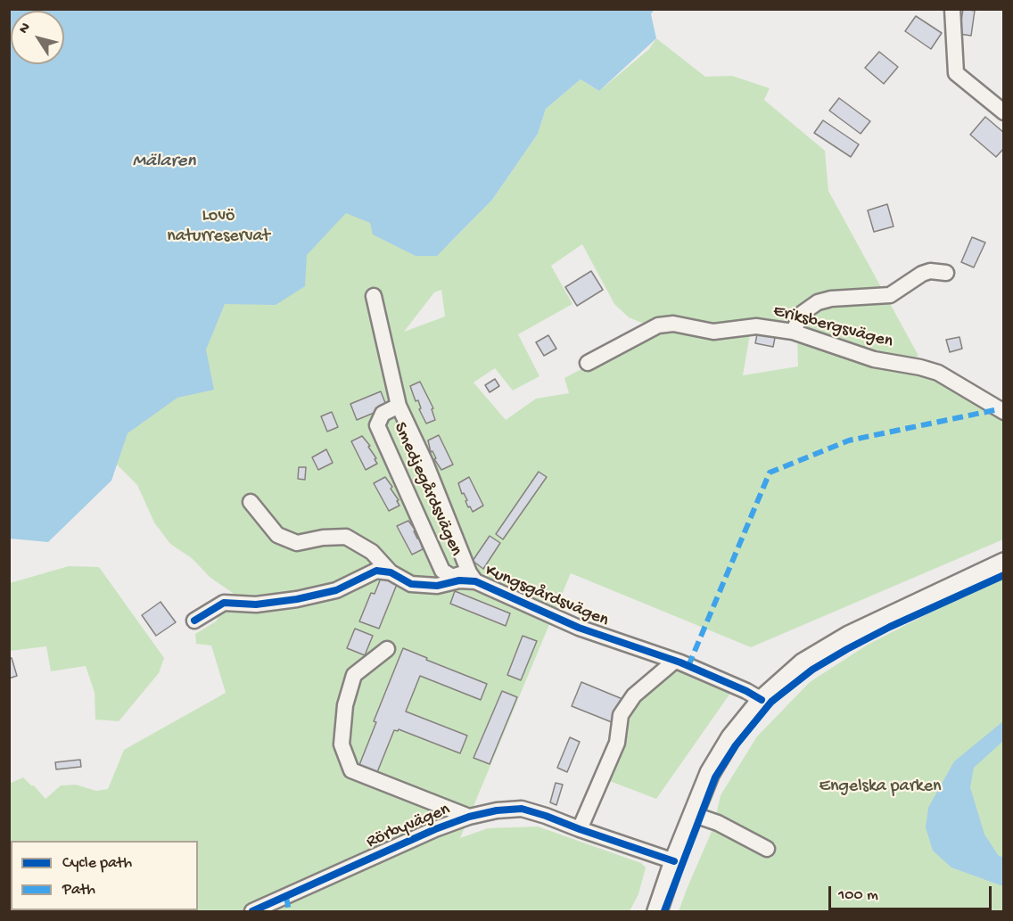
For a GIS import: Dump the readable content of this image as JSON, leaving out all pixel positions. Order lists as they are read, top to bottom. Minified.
{"streets":{"street":["Eriksbergsvägen","Smedjegårdsvägen","Kungsgårdsvägen","Rörbyvägen"]},"crossings":[["Smedjegårdsvägen","Kungsgårdsvägen"]],"water":["Mälaren"],"parks":["Lovö naturreservat","Engelska parken"],"legend":["Cycle path","Path"],"scale_bar":"100 m","north":"top left"}
